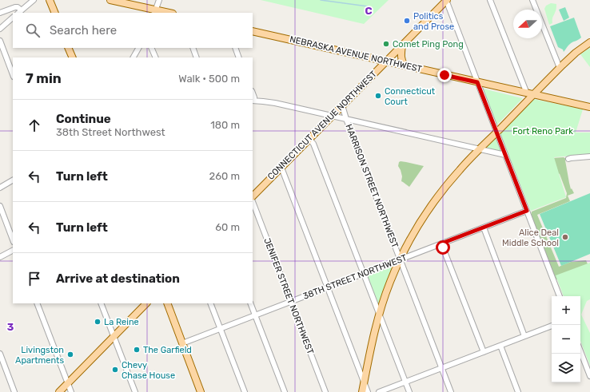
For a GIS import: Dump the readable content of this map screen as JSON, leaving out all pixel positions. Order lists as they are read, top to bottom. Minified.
{"streets":{"main road":["NEBRASKA AVENUE NORTHWEST","CONNECTICUT AVENUE NORTHWEST"],"street":["HARRISON STREET NORTHWEST","38TH STREET NORTHWEST","JENIFER STREET NORTHWEST"]},"crossings":[["NEBRASKA AVENUE NORTHWEST","CONNECTICUT AVENUE NORTHWEST"],["CONNECTICUT AVENUE NORTHWEST","HARRISON STREET NORTHWEST"],["HARRISON STREET NORTHWEST","38TH STREET NORTHWEST"],["38TH STREET NORTHWEST","JENIFER STREET NORTHWEST"]],"parks":["Fort Reno Park"],"places":["Politics and Prose","Comet Ping Pong","Connecticut Court","Alice Deal Middle School","La Reine","The Garfield","Livingston Apartments","Chevy Chase House"],"north":"left","page":{"search":"Search here","heading":["7 min","Walk · 500 m"],"list":[["Continue","38th Street Northwest","180 m"],["Turn left","260 m"],["Turn left","60 m"],"Arrive at destination"],"map_buttons":["+","−"]},"grid":{"columns":["C"],"rows":["3"]}}
